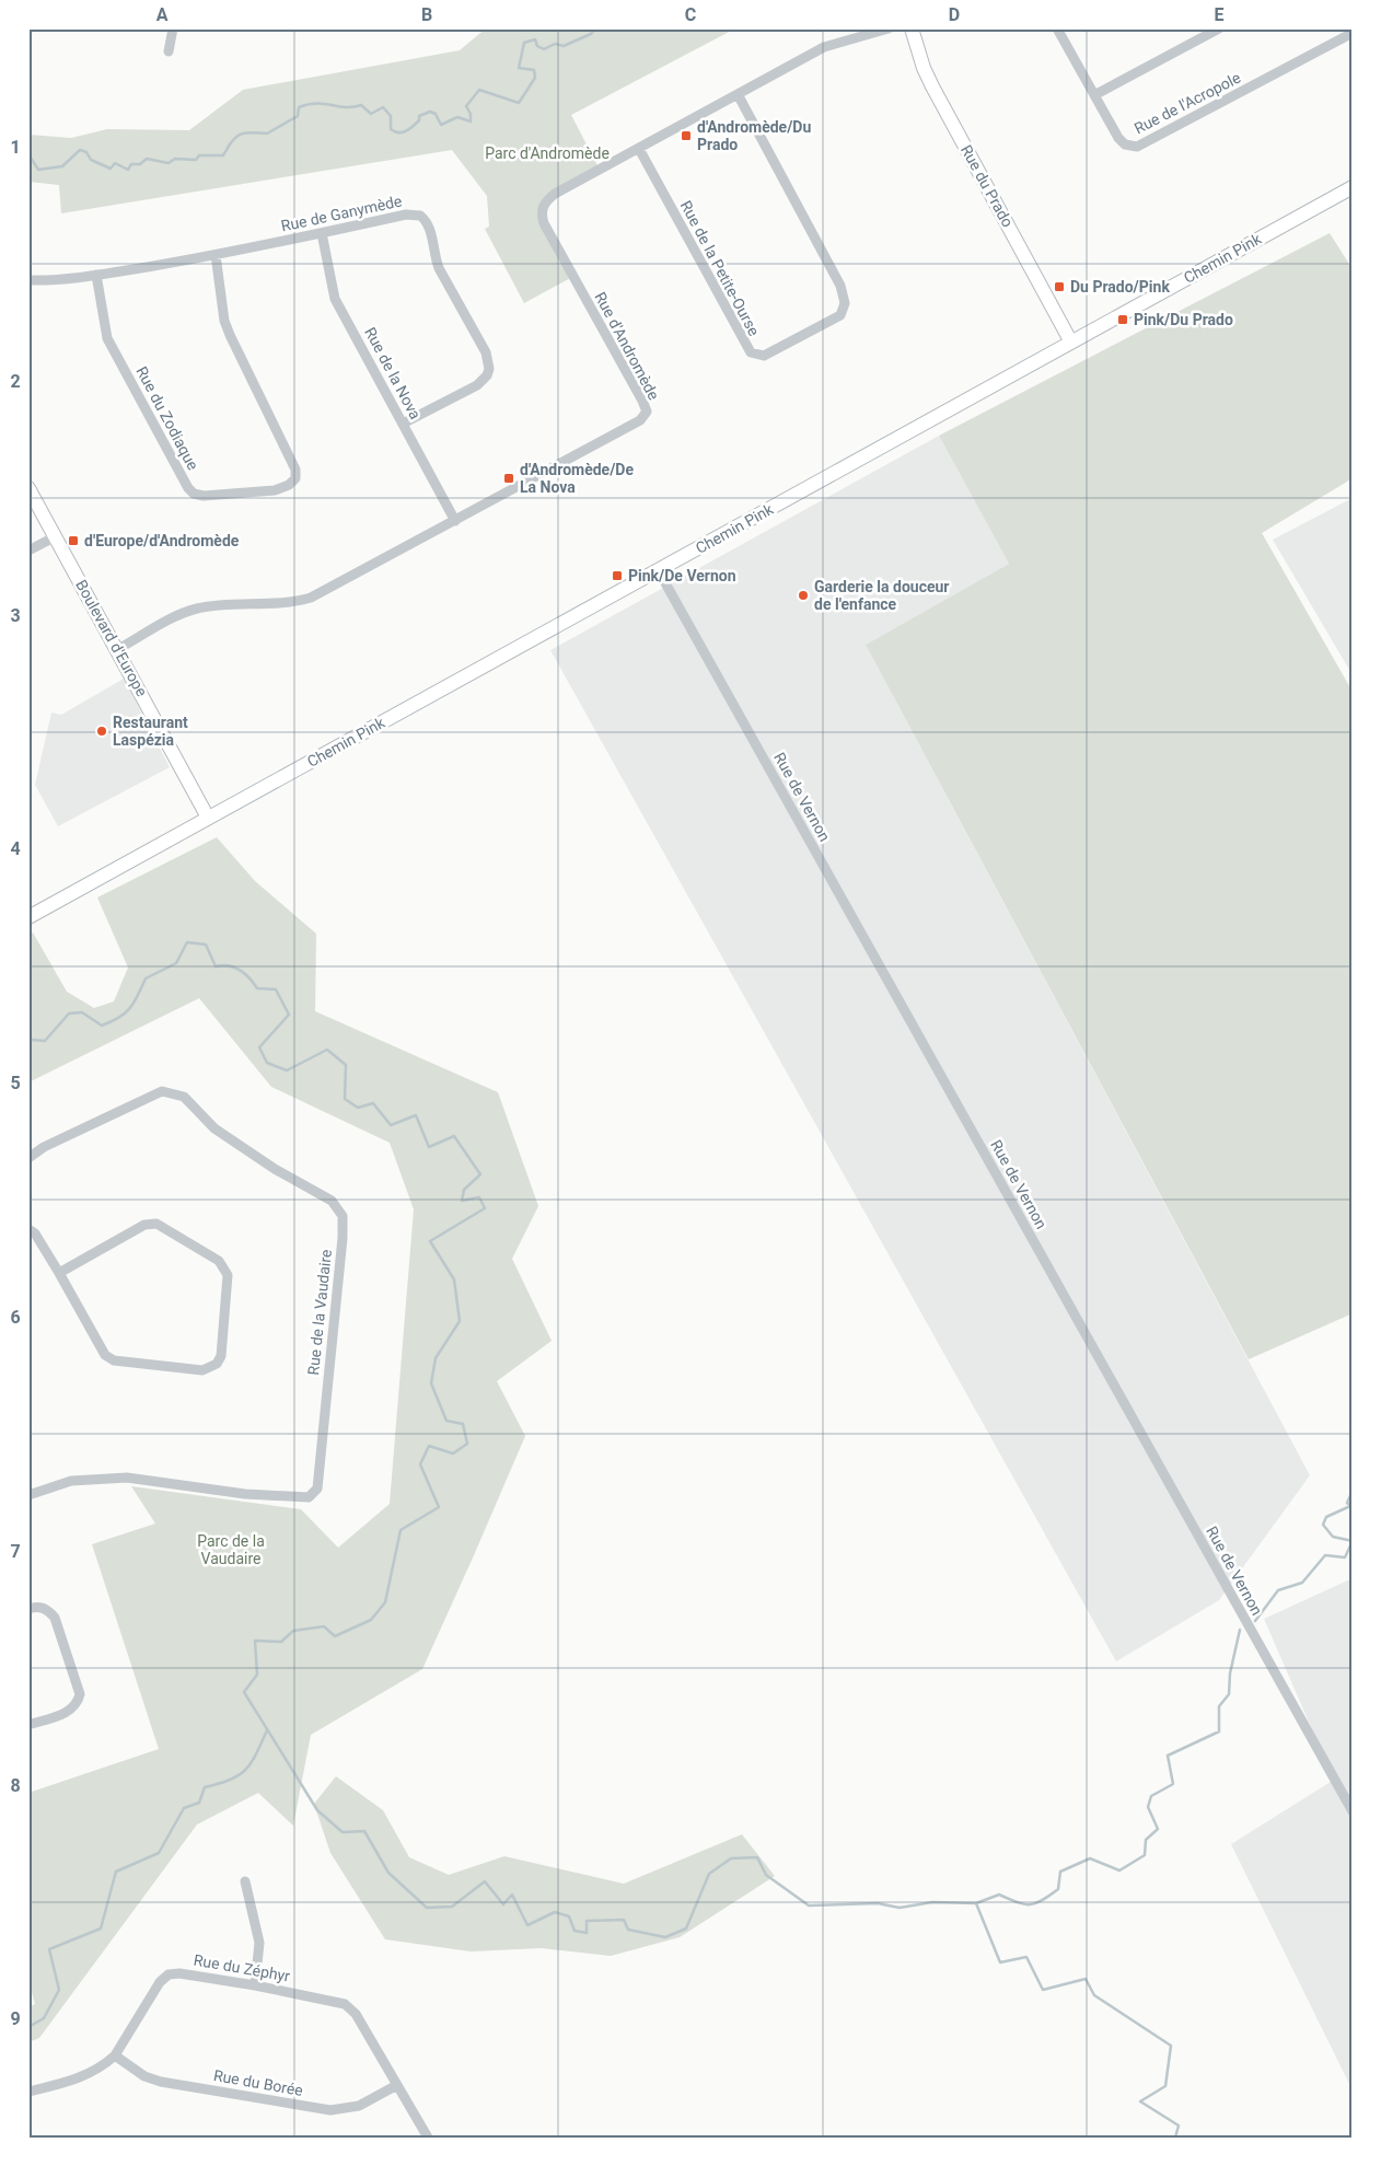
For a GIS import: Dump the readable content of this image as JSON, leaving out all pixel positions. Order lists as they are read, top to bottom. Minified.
{"streets":{"main road":["Rue du Prado","Chemin Pink","Boulevard d'Europe"],"street":["Rue de l'Acropole","Rue de Ganymède","Rue de la Petite-Ourse","Rue d'Andromède","Rue de la Nova","Rue du Zodiaque","Rue de Vernon","Rue de la Vaudaire","Rue du Zéphyr","Rue du Borée"]},"crossings":[["Rue du Prado","Chemin Pink"],["Rue de Ganymède","Rue de la Nova"],["Rue de Ganymède","Rue du Zodiaque"],["Chemin Pink","Boulevard d'Europe"],["Chemin Pink","Rue de Vernon"],["Rue de la Petite-Ourse","Rue d'Andromède"],["Rue d'Andromède","Rue de la Nova"],["Rue d'Andromède","Boulevard d'Europe"],["Rue du Zéphyr","Rue du Borée"]],"parks":["Parc d'Andromède","Parc de la Vaudaire"],"places":{"transit":["d'Andromède/Du Prado","Du Prado/Pink","Pink/Du Prado","d'Andromède/De La Nova","d'Europe/d'Andromède","Pink/De Vernon"],"other":["Garderie la douceur de l'enfance","Restaurant Laspézia"]},"grid":{"columns":["A","B","C","D","E"],"rows":["1","2","3","4","5","6","7","8","9"]}}
